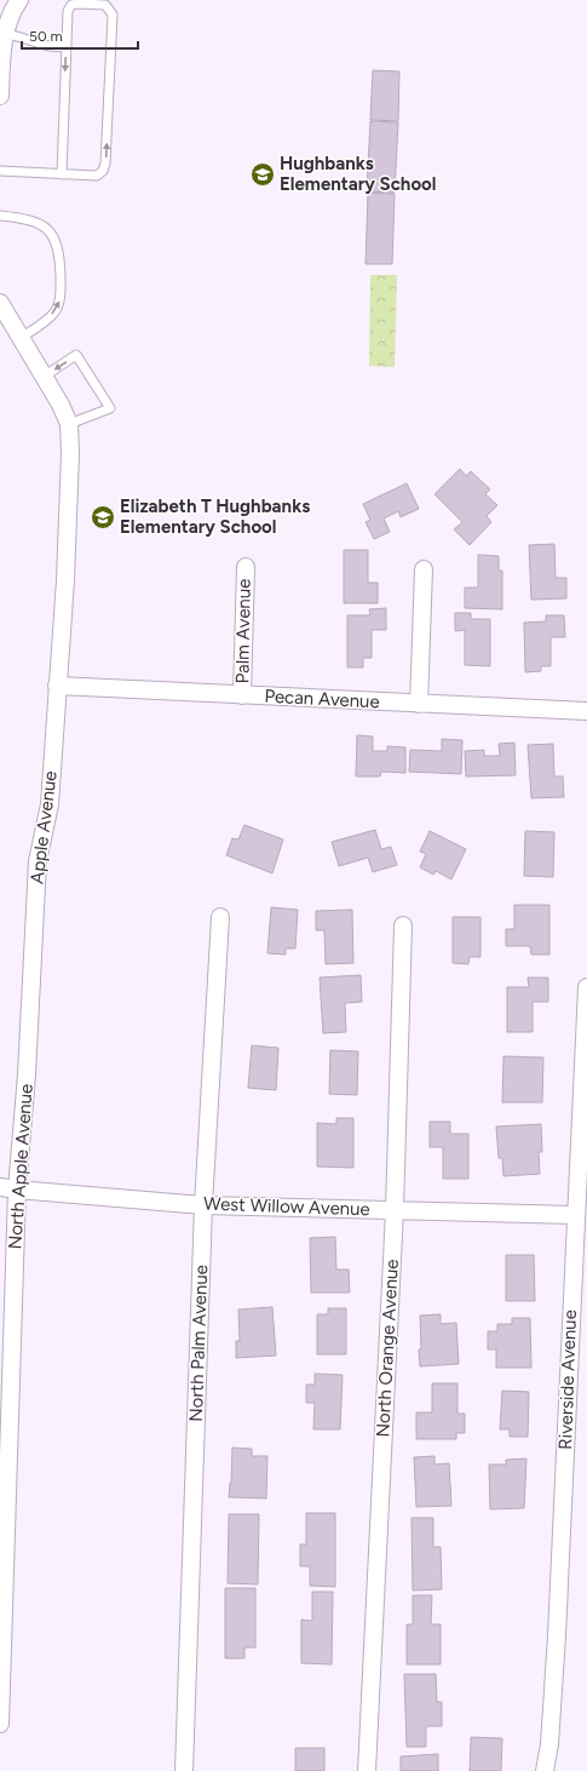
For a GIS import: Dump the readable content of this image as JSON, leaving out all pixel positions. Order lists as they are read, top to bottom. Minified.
{"streets":{"street":["Palm Avenue","Pecan Avenue","Apple Avenue","North Apple Avenue","West Willow Avenue","North Palm Avenue","North Orange Avenue","Riverside Avenue"]},"crossings":[["Palm Avenue","Pecan Avenue"],["Pecan Avenue","Apple Avenue"],["Apple Avenue","North Apple Avenue"],["North Apple Avenue","West Willow Avenue"],["West Willow Avenue","North Palm Avenue"],["West Willow Avenue","North Orange Avenue"],["West Willow Avenue","Riverside Avenue"]],"places":{"school or university":["Hughbanks Elementary School","Elizabeth T Hughbanks Elementary School"]},"scale_bar":"50 m"}
